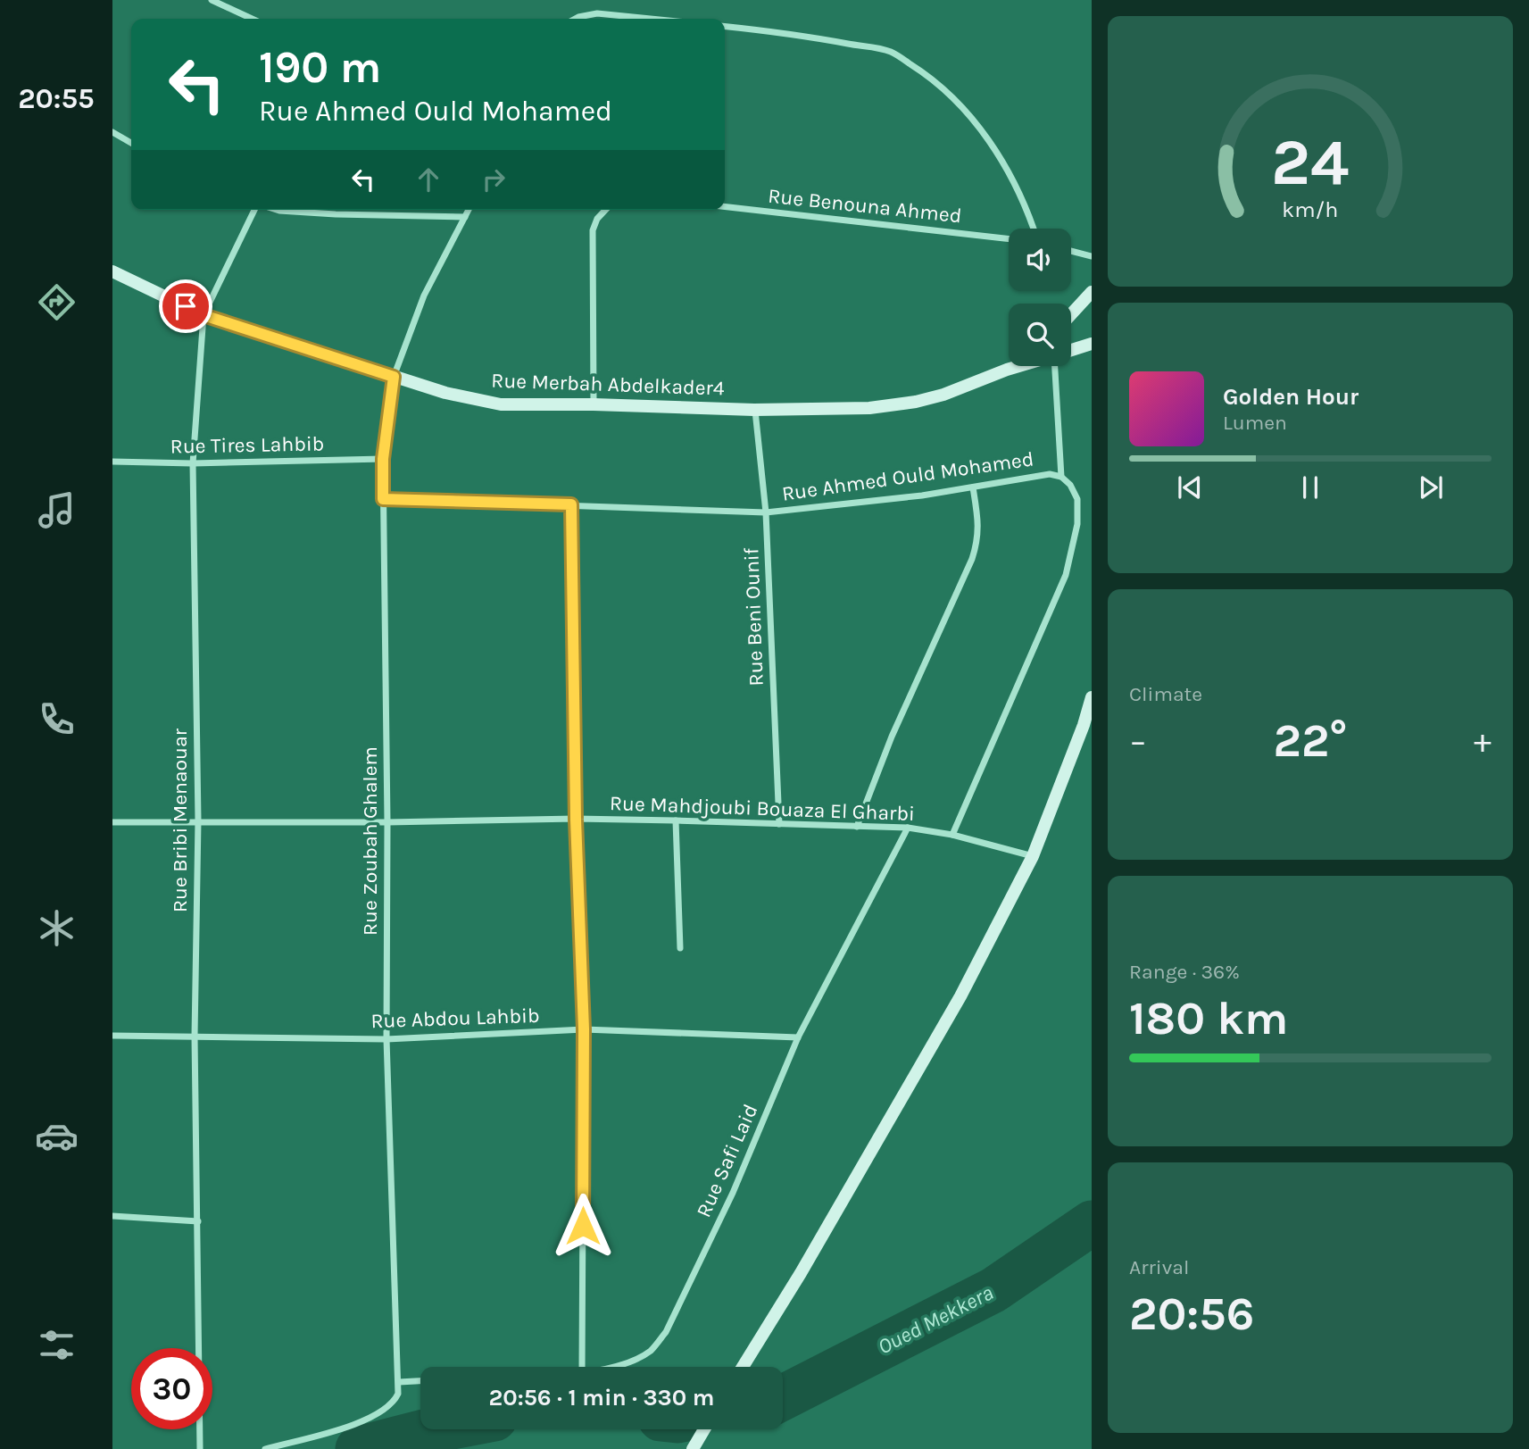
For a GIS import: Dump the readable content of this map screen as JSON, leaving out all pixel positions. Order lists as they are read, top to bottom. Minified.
{"streets":{"main road":["Rue Merbah Abdelkader4"],"street":["Rue Benouna Ahmed","Rue Tires Lahbib","Rue Ahmed Ould Mohamed","Rue Beni Ounif","Rue Mahdjoubi Bouaza El Gharbi","Rue Bribi Menaouar","Rue Zoubah Ghalem","Rue Abdou Lahbib","Rue Safi Laid"]},"crossings":[["Rue Merbah Abdelkader4","Rue Beni Ounif"],["Rue Merbah Abdelkader4","Rue Bribi Menaouar"],["Rue Merbah Abdelkader4","Rue Zoubah Ghalem"],["Rue Tires Lahbib","Rue Bribi Menaouar"],["Rue Tires Lahbib","Rue Zoubah Ghalem"],["Rue Ahmed Ould Mohamed","Rue Beni Ounif"],["Rue Ahmed Ould Mohamed","Rue Zoubah Ghalem"],["Rue Beni Ounif","Rue Mahdjoubi Bouaza El Gharbi"],["Rue Mahdjoubi Bouaza El Gharbi","Rue Bribi Menaouar"],["Rue Mahdjoubi Bouaza El Gharbi","Rue Zoubah Ghalem"],["Rue Mahdjoubi Bouaza El Gharbi","Rue Safi Laid"],["Rue Bribi Menaouar","Rue Abdou Lahbib"],["Rue Zoubah Ghalem","Rue Abdou Lahbib"],["Rue Abdou Lahbib","Rue Safi Laid"]],"water":["Oued Mekkera"],"page":{"tabs":"20:55","turn":["190 m","Rue Ahmed Ould Mohamed"],"song":["Golden Hour","Lumen"],"tile":["Climate",["Range · 36%","180 km"],["Arrival","20:56"]],"heat":["−","22°","+"],"limit":"30","trip":"20:56 · 1 min · 330 m","gauge":["24","km/h"]}}
